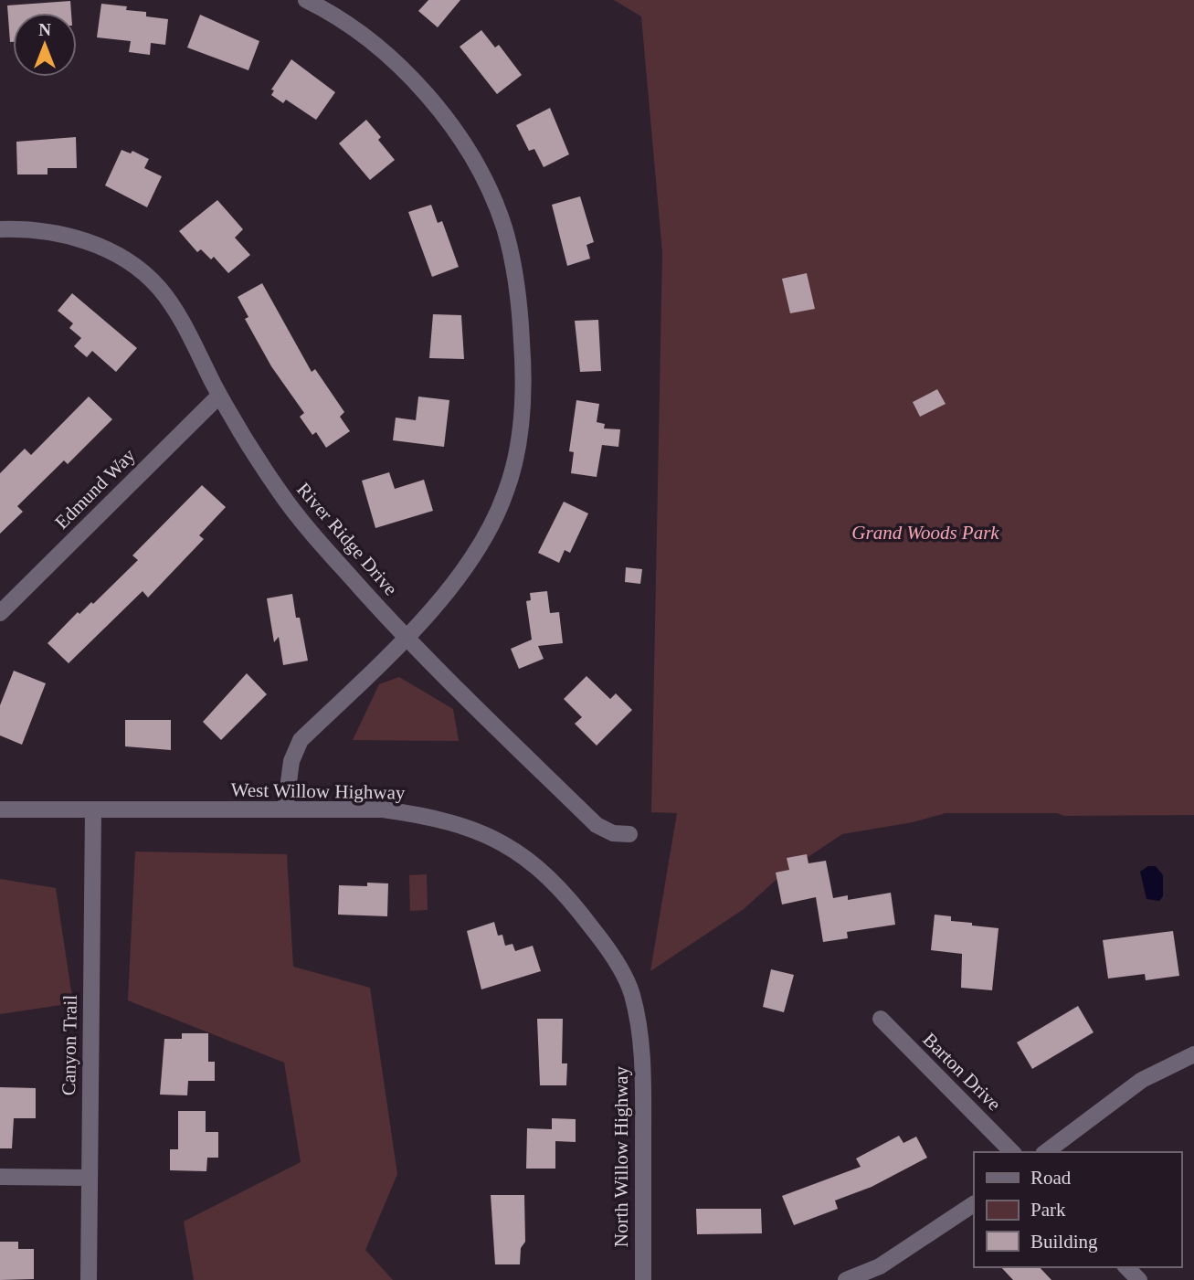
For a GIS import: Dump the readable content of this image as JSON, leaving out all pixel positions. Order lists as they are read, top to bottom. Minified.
{"streets":{"street":["Edmund Way","River Ridge Drive","West Willow Highway","Canyon Trail","Barton Drive","North Willow Highway"]},"crossings":[["Edmund Way","River Ridge Drive"],["West Willow Highway","Canyon Trail"],["West Willow Highway","North Willow Highway"]],"parks":["Grand Woods Park"],"legend":["Road","Park","Building"],"north":"top"}
